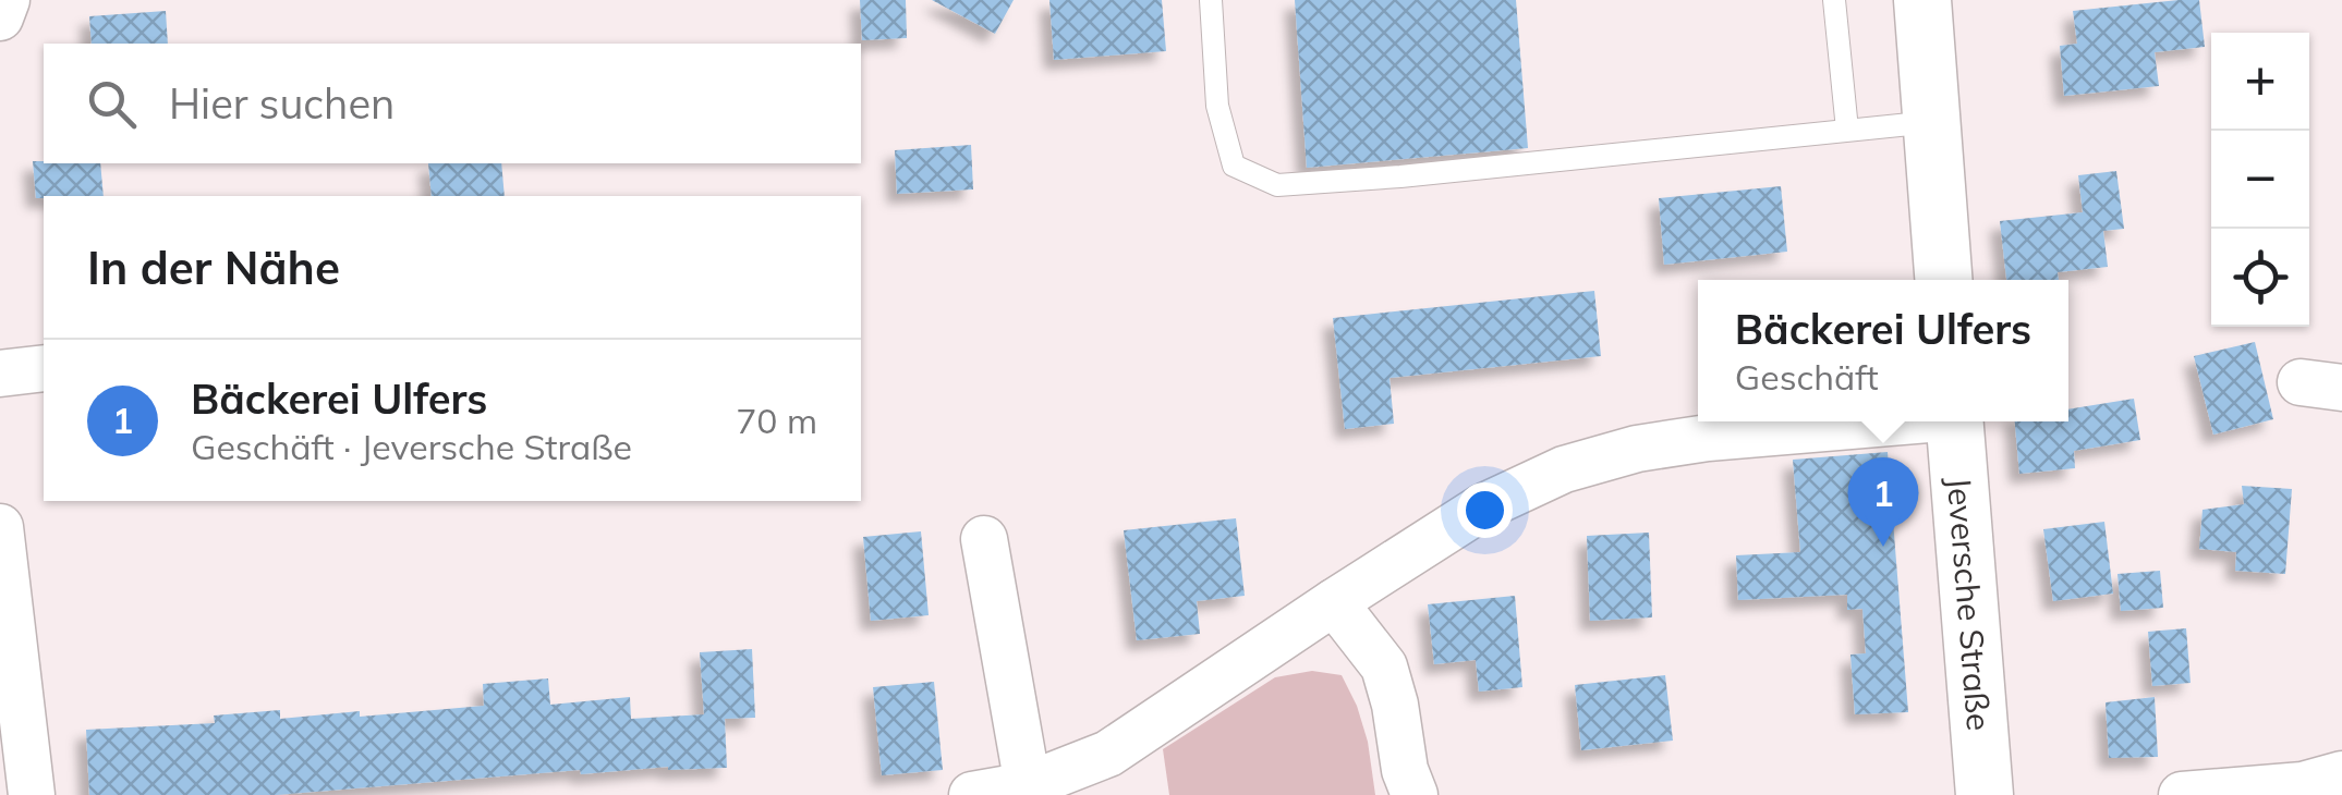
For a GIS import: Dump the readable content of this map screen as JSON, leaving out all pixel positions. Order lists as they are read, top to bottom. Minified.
{"streets":{"street":["Jeversche Straße"]},"page":{"map_buttons":["+","−"],"search":"Hier suchen","heading":"In der Nähe","popup":["Bäckerei Ulfers","Geschäft"],"list":[{"mark":"1","name":"Bäckerei Ulfers","note":"Geschäft · Jeversche Straße","value":"70 m"}],"pins":"1"}}
